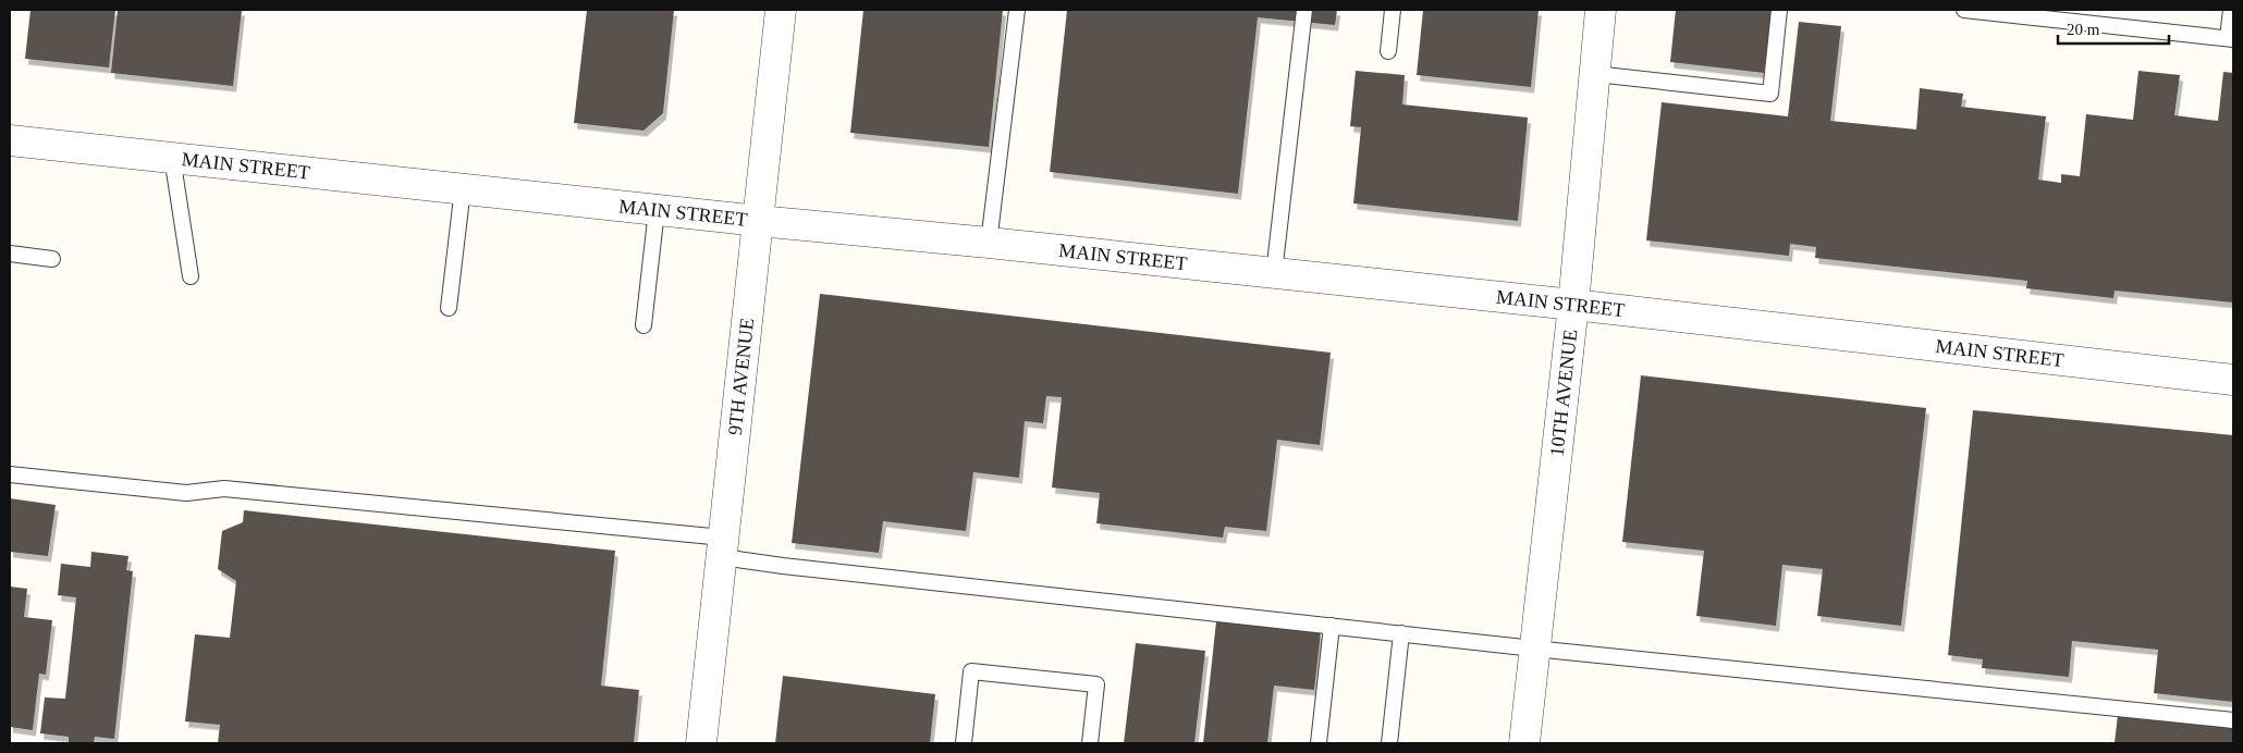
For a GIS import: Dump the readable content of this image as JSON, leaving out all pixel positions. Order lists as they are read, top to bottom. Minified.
{"streets":{"street":["MAIN STREET","9TH AVENUE","10TH AVENUE"]},"crossings":[["MAIN STREET","9TH AVENUE"],["MAIN STREET","10TH AVENUE"]],"scale_bar":"20 m"}
